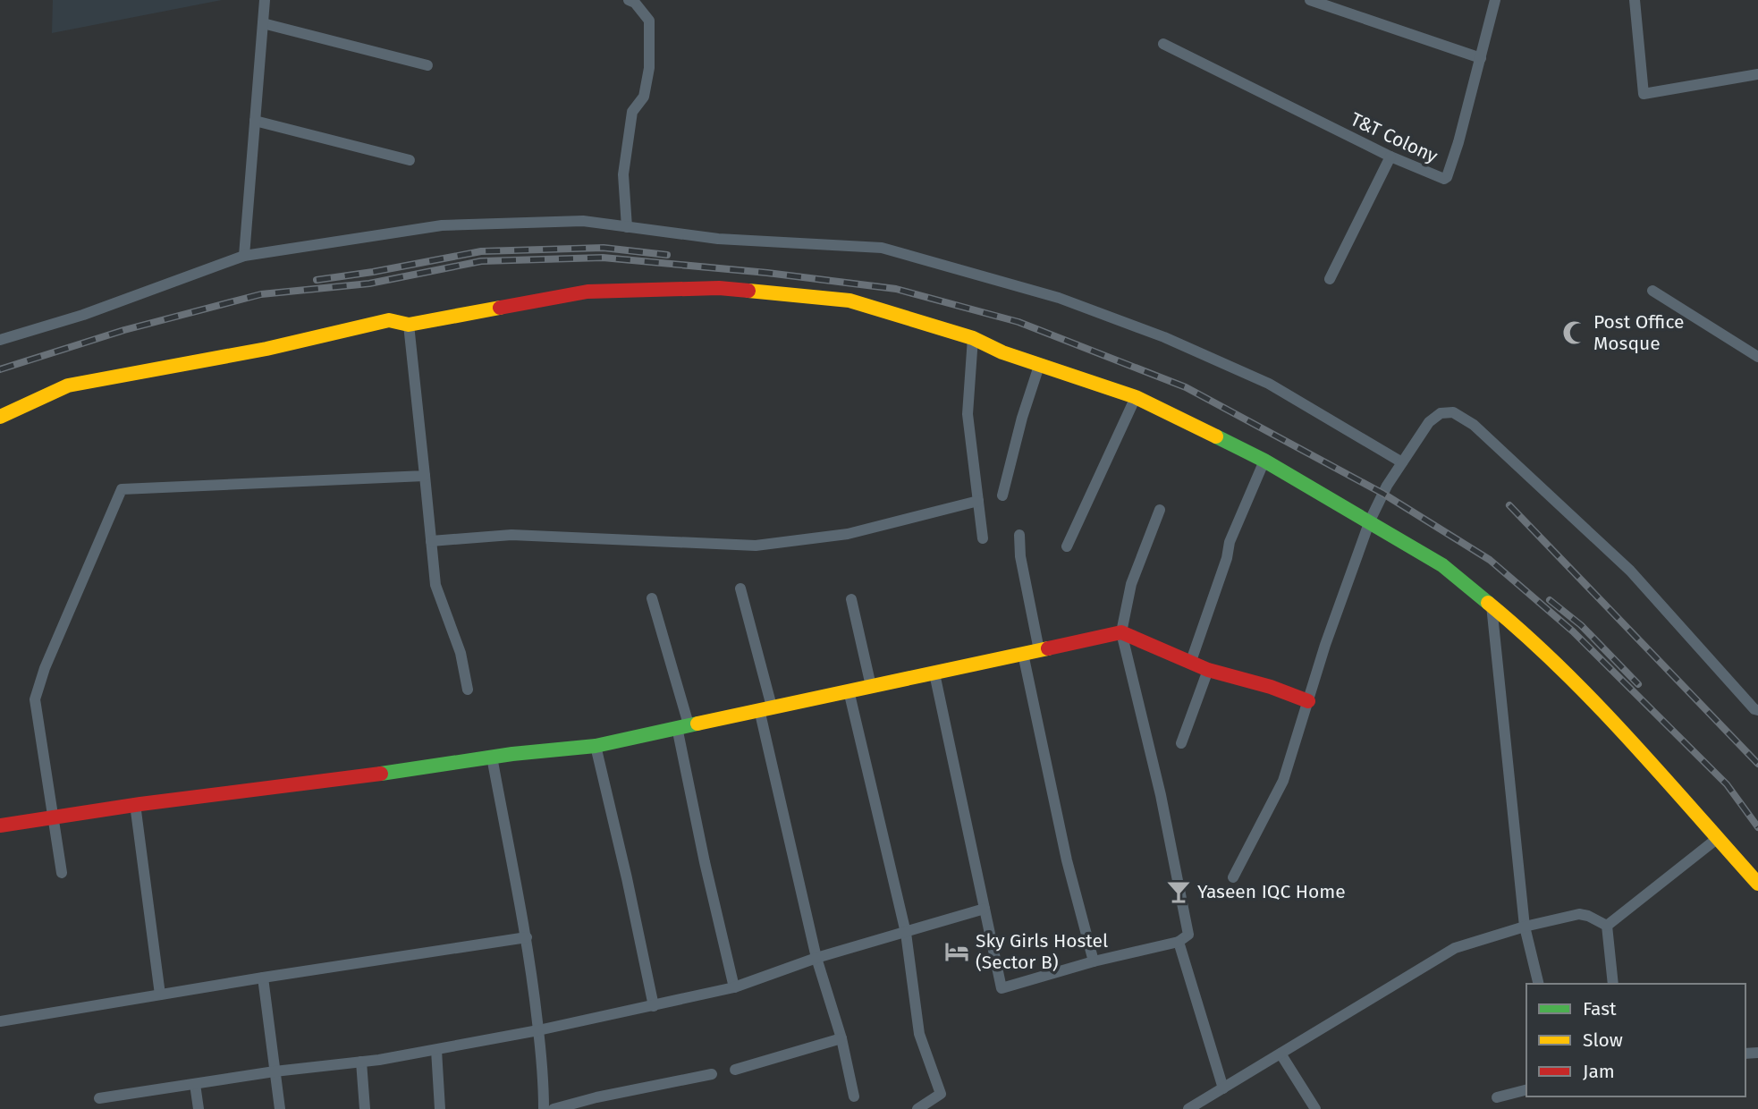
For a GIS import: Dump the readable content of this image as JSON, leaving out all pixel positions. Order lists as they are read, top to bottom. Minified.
{"streets":{"street":["T&T Colony"]},"places":{"mosque":["Post Office Mosque"],"bar":["Yaseen IQC Home"],"hotel":["Sky Girls Hostel (Sector B)"]},"legend":["Fast","Slow","Jam"]}
